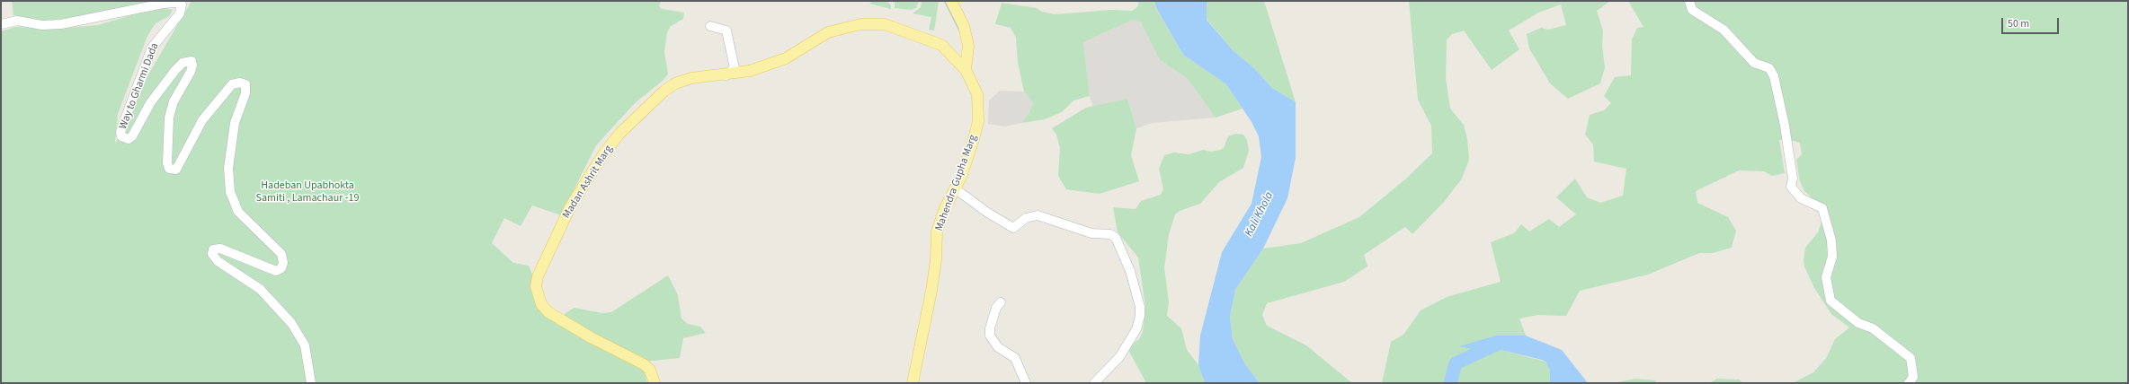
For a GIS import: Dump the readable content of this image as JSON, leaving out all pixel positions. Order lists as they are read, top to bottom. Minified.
{"streets":{"main road":["Madan Ashrit Marg","Mahendra Gupha Marg"],"street":["Way to Gharmi Dada"]},"crossings":[["Madan Ashrit Marg","Mahendra Gupha Marg"]],"water":["Kali Khola"],"parks":["Hadeban Upabhokta Samiti , Lamachaur -19"],"scale_bar":"50 m"}
